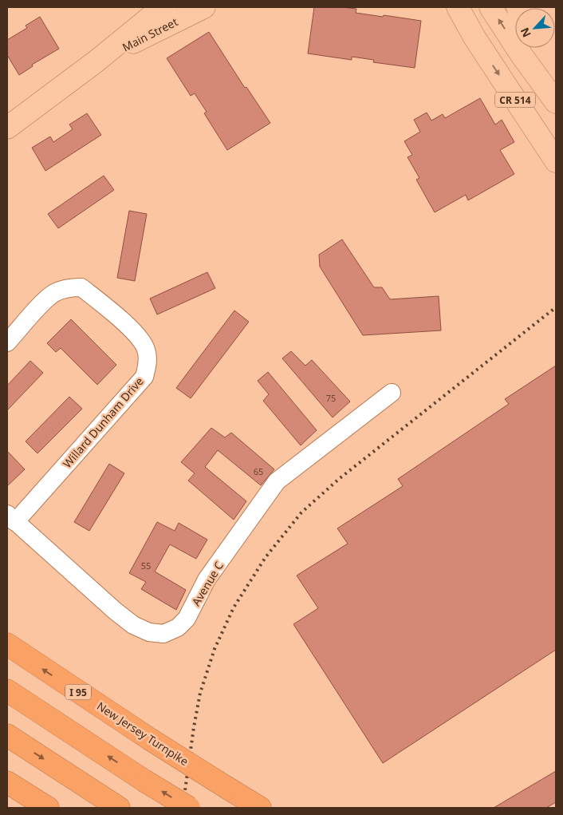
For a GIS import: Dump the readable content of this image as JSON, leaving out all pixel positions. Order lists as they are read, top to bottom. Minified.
{"streets":{"highway":["I 95","New Jersey Turnpike"],"main road":["Main Street","CR 514"],"street":["Willard Dunham Drive","Avenue C"]},"crossings":[["Willard Dunham Drive","Avenue C"]],"house_numbers":["75","65","55"],"north":"bottom left"}
